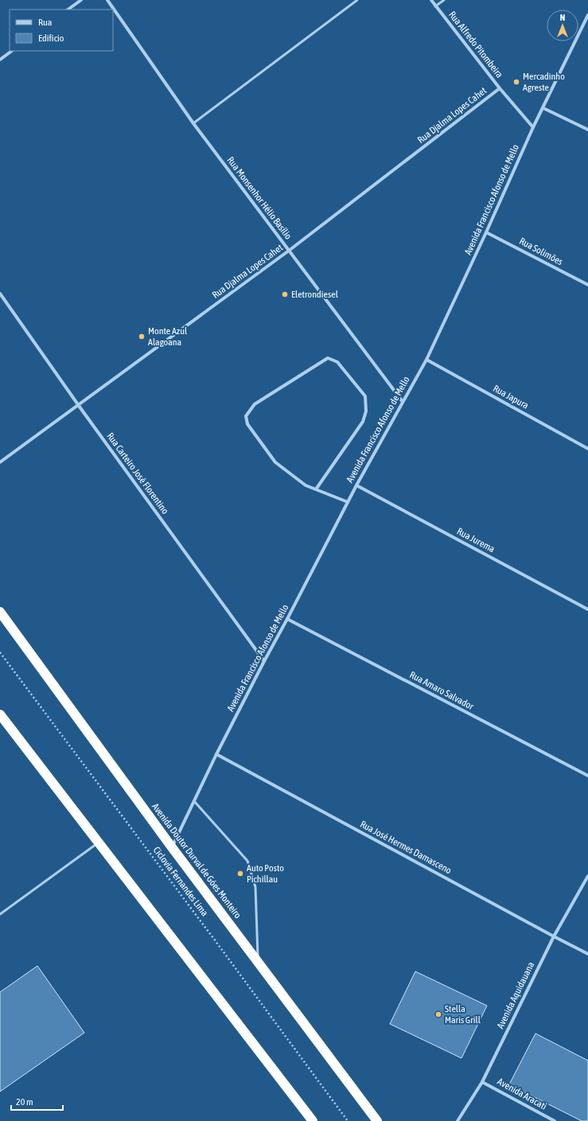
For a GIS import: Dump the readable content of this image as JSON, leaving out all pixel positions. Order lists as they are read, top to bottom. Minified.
{"streets":{"highway":["Avenida Doutor Durval de Góes Monteiro"],"street":["Rua Alfredo Pitombeira","Rua Djalma Lopes Cahet","Rua Monsenhor Hélio Basílio","Avenida Francisco Afonso de Mello","Rua Solimões","Rua Japura","Rua Carteiro José Florentino","Rua Jurema","Rua Amaro Salvador","Rua José Hermes Damasceno","Avenida Aquidauana","Avenida Aracati"],"path":["Ciclovia Fernandes Lima"]},"crossings":[["Rua Alfredo Pitombeira","Rua Djalma Lopes Cahet"],["Rua Alfredo Pitombeira","Avenida Francisco Afonso de Mello"],["Rua Djalma Lopes Cahet","Rua Monsenhor Hélio Basílio"],["Rua Djalma Lopes Cahet","Rua Carteiro José Florentino"],["Rua Monsenhor Hélio Basílio","Avenida Francisco Afonso de Mello"],["Avenida Francisco Afonso de Mello","Rua Solimões"],["Avenida Francisco Afonso de Mello","Rua Japura"],["Avenida Francisco Afonso de Mello","Rua Carteiro José Florentino"],["Avenida Francisco Afonso de Mello","Rua Jurema"],["Avenida Francisco Afonso de Mello","Rua Amaro Salvador"],["Avenida Francisco Afonso de Mello","Rua José Hermes Damasceno"],["Avenida Francisco Afonso de Mello","Avenida Doutor Durval de Góes Monteiro"],["Rua José Hermes Damasceno","Avenida Aquidauana"],["Avenida Aquidauana","Avenida Aracati"]],"places":["Mercadinho Agreste","Eletrondiesel","Monte Azul Alagoana","Auto Posto Pichillau","Stella Maris Grill"],"legend":["Rua","Edifício"],"scale_bar":"20 m","north":"top"}
